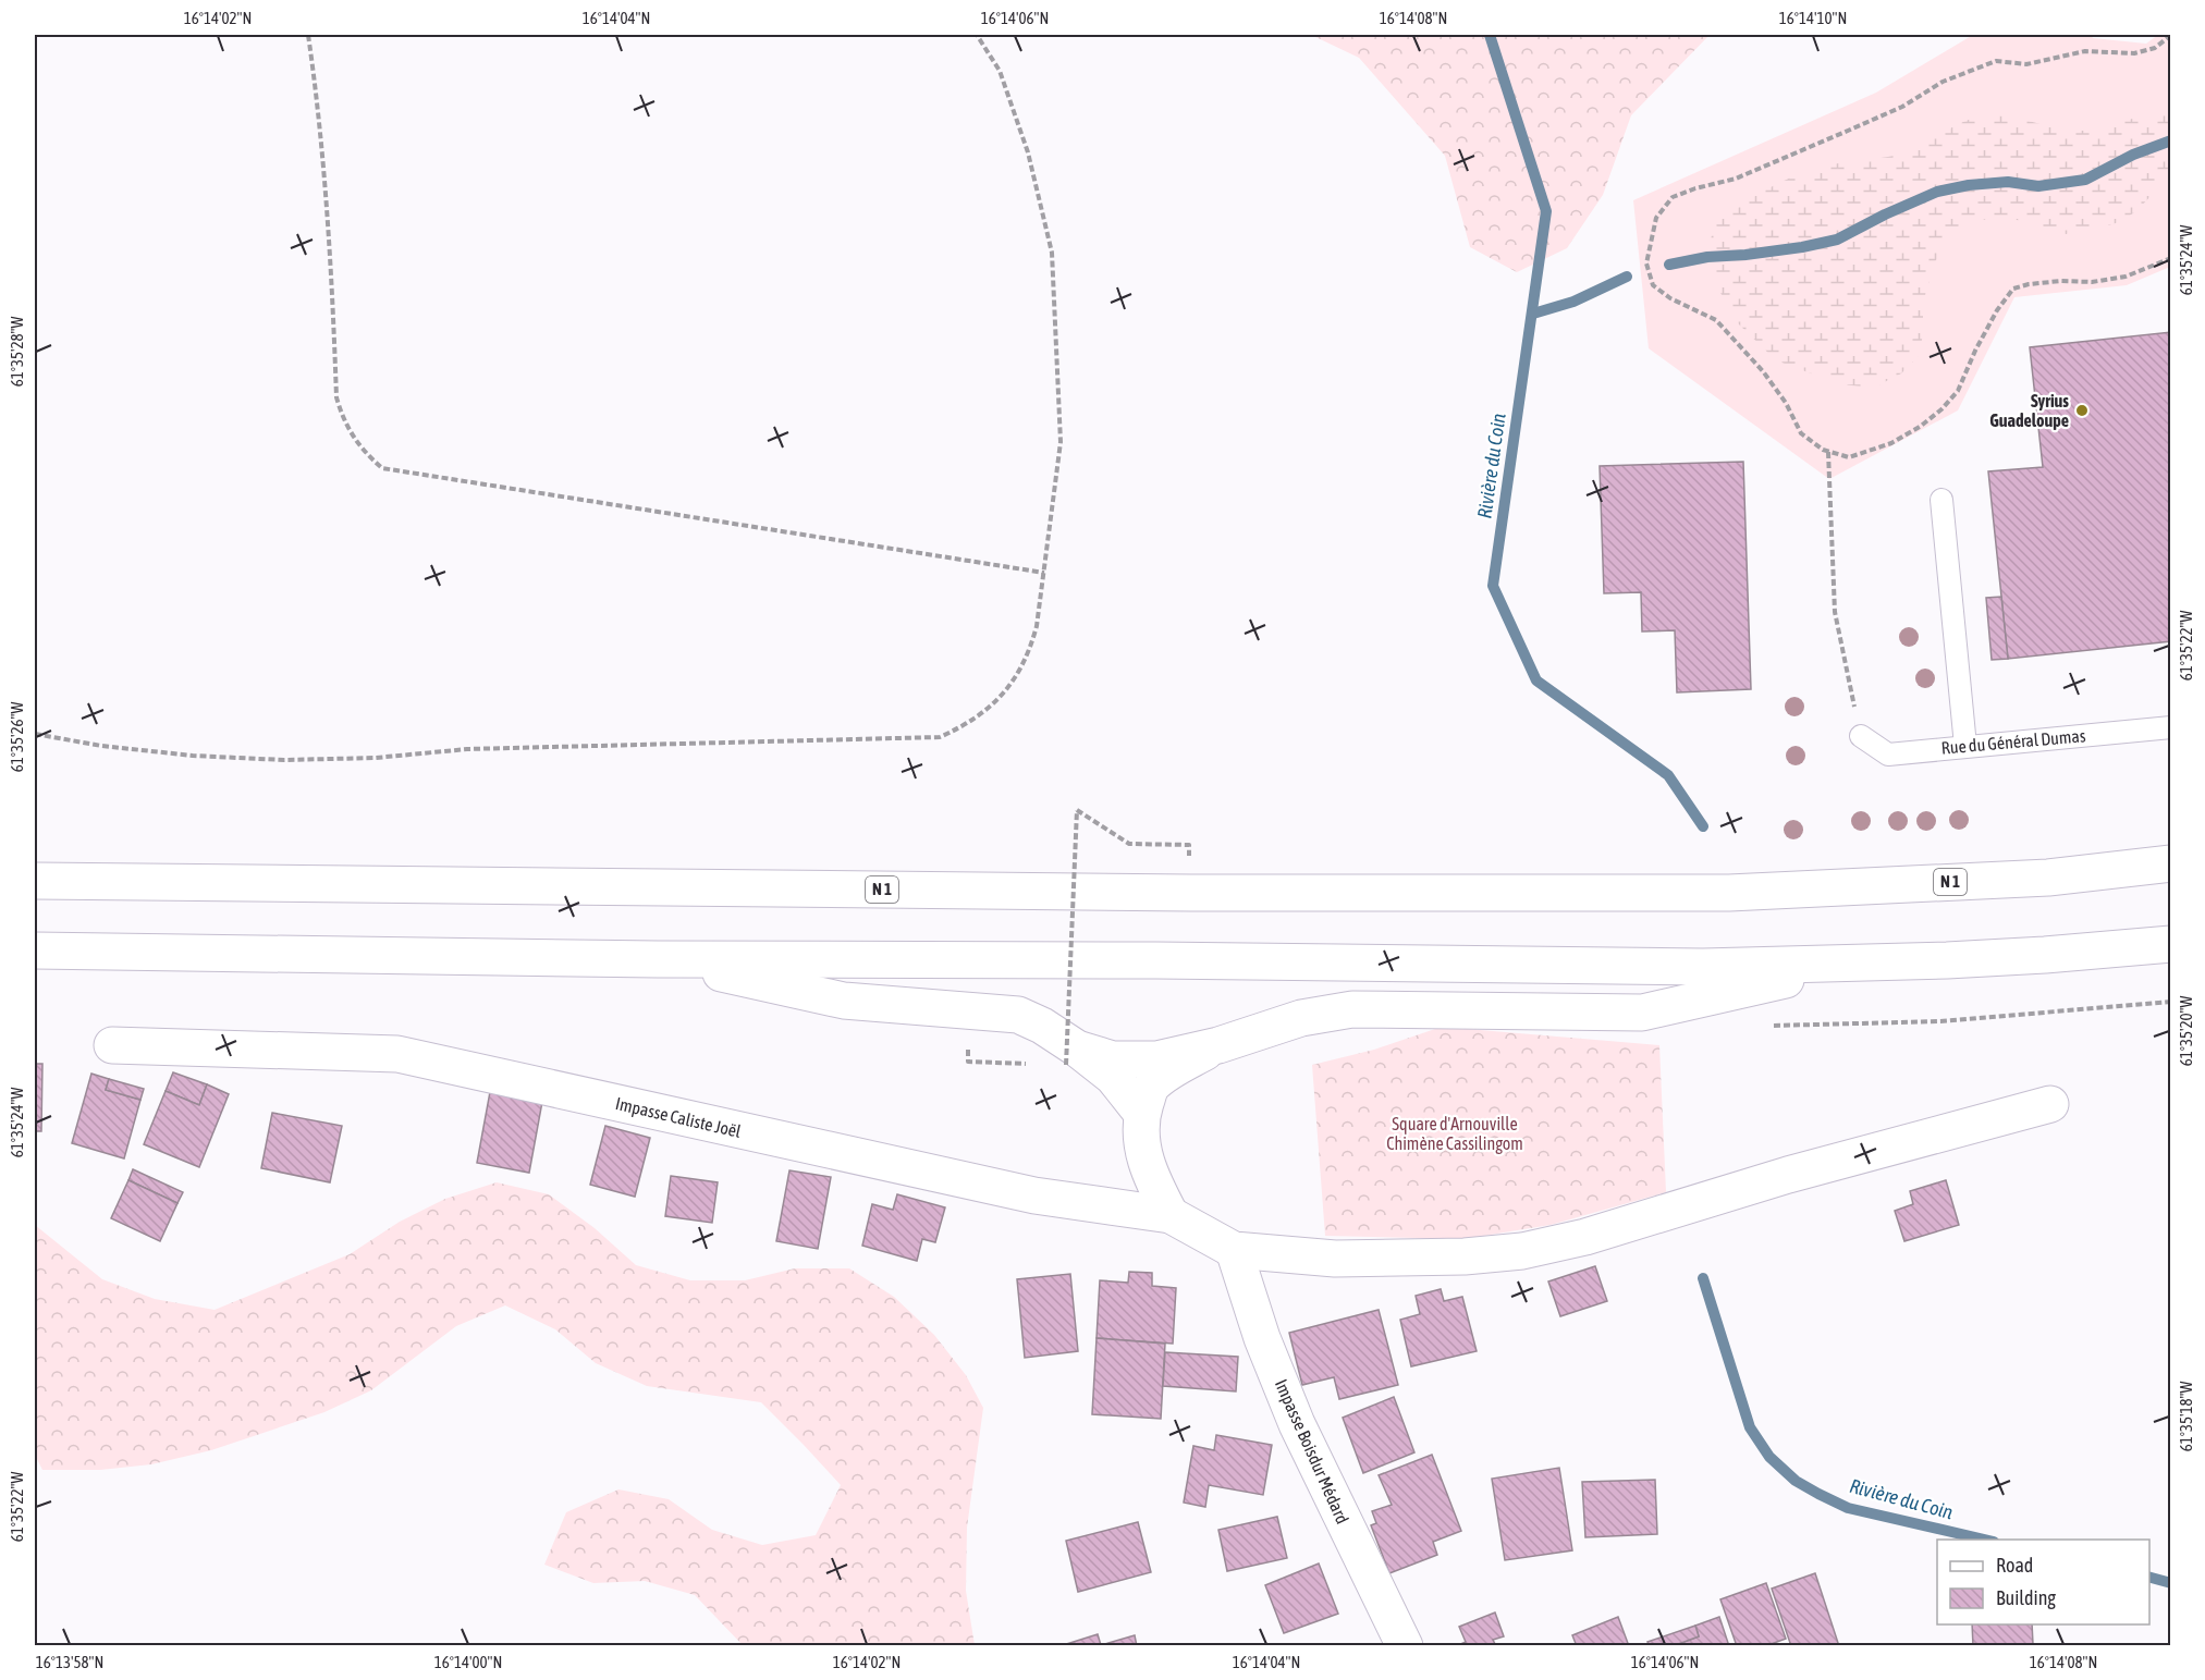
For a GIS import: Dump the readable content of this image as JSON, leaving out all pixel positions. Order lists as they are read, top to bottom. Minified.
{"streets":{"main road":["N 1","Impasse Caliste Joël","Impasse Boisdur Médard"],"lane":["Rue du Général Dumas"]},"crossings":[["Impasse Caliste Joël","Impasse Boisdur Médard"]],"water":["Rivière du Coin"],"parks":["Square d'Arnouville Chimène Cassilingom"],"places":["Syrius Guadeloupe"],"legend":["Road","Building"],"coordinates":["16°14'02\"N","16°14'04\"N","16°14'06\"N","16°14'08\"N","16°14'10\"N","61°35'24\"W","61°35'28\"W","61°35'22\"W","61°35'26\"W","61°35'20\"W","61°35'18\"W","16°13'58\"N","16°14'00\"N"]}
